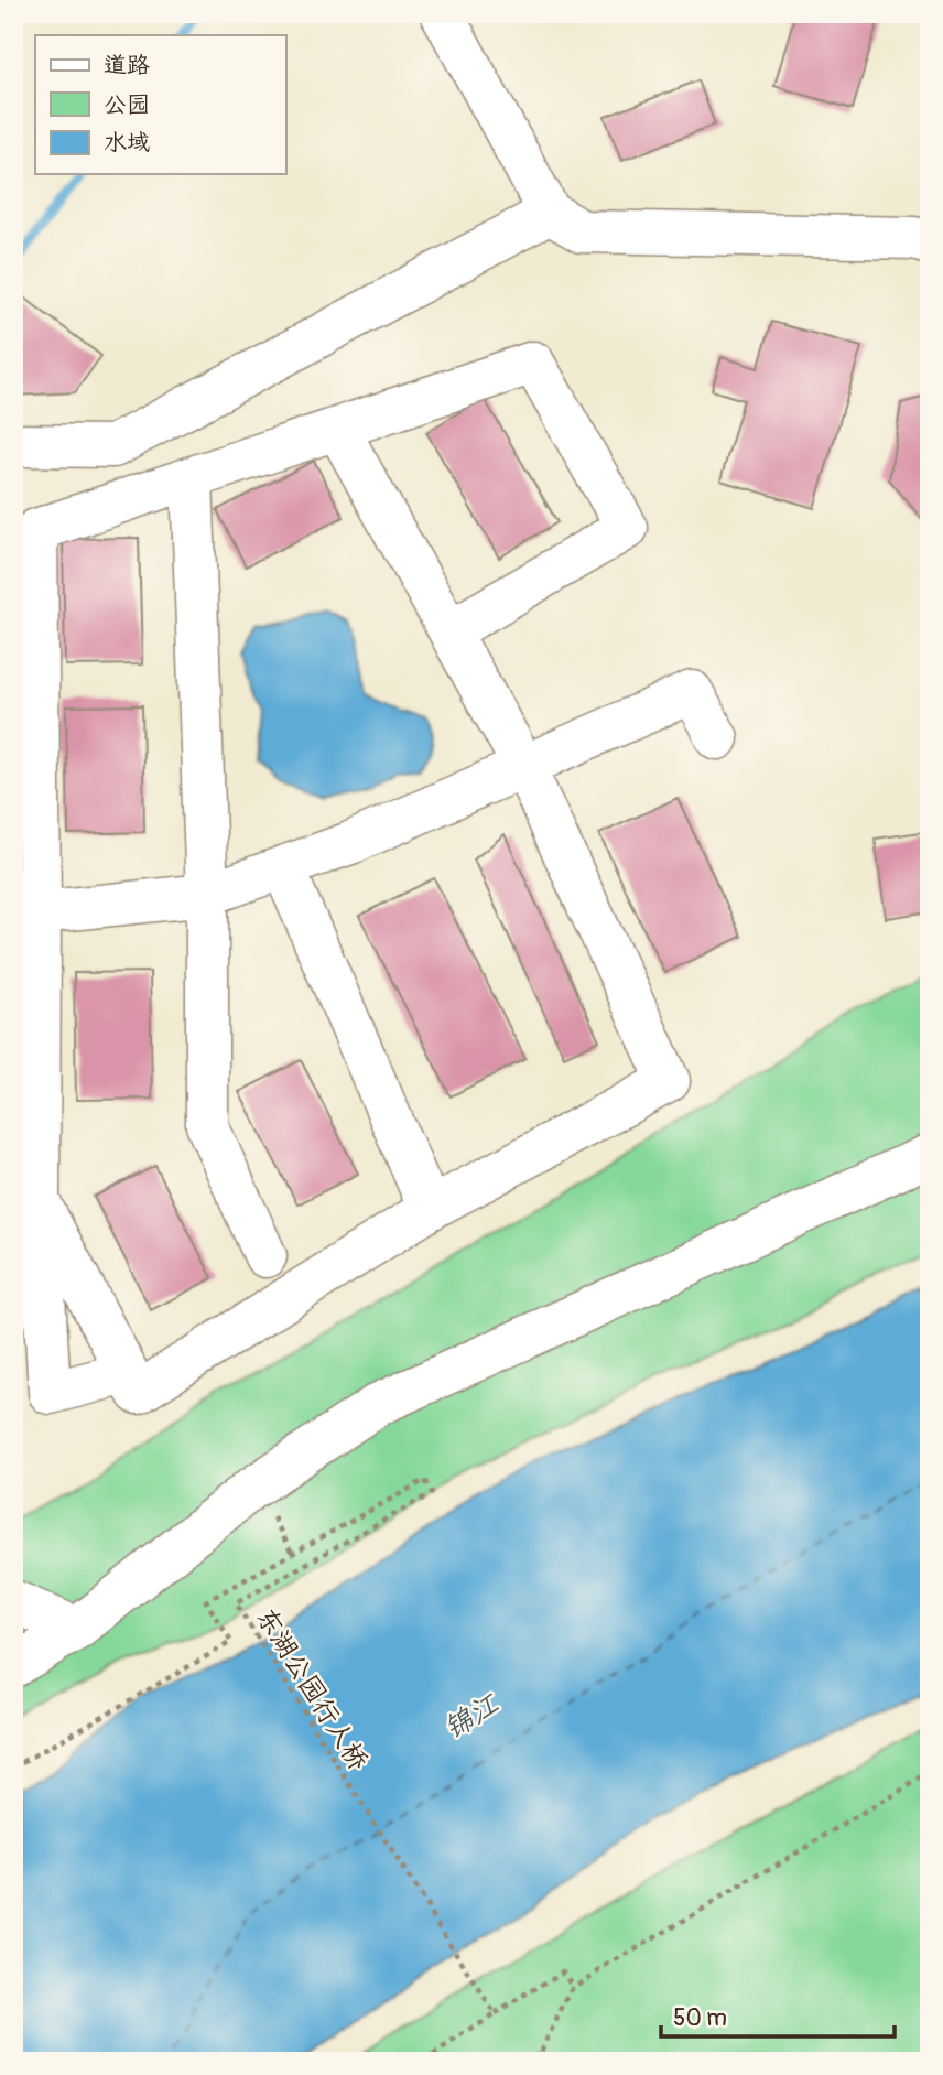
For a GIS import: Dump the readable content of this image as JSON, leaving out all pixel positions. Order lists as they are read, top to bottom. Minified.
{"streets":{"path":["东湖公园行人桥"]},"water":["锦江"],"legend":["道路","公园","水域"],"scale_bar":"50 m"}
